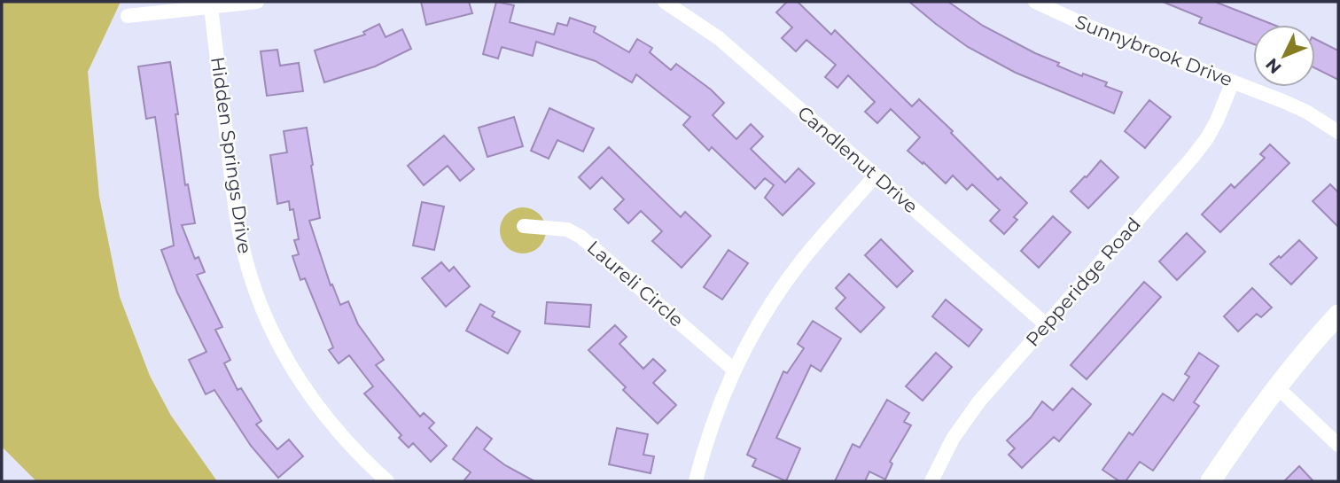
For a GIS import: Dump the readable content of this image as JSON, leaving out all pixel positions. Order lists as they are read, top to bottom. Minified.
{"streets":{"street":["Sunnybrook Drive","Hidden Springs Drive","Candlenut Drive","Pepperidge Road","Laureli Circle"]},"crossings":[["Sunnybrook Drive","Pepperidge Road"],["Candlenut Drive","Pepperidge Road"]],"north":"bottom left"}
